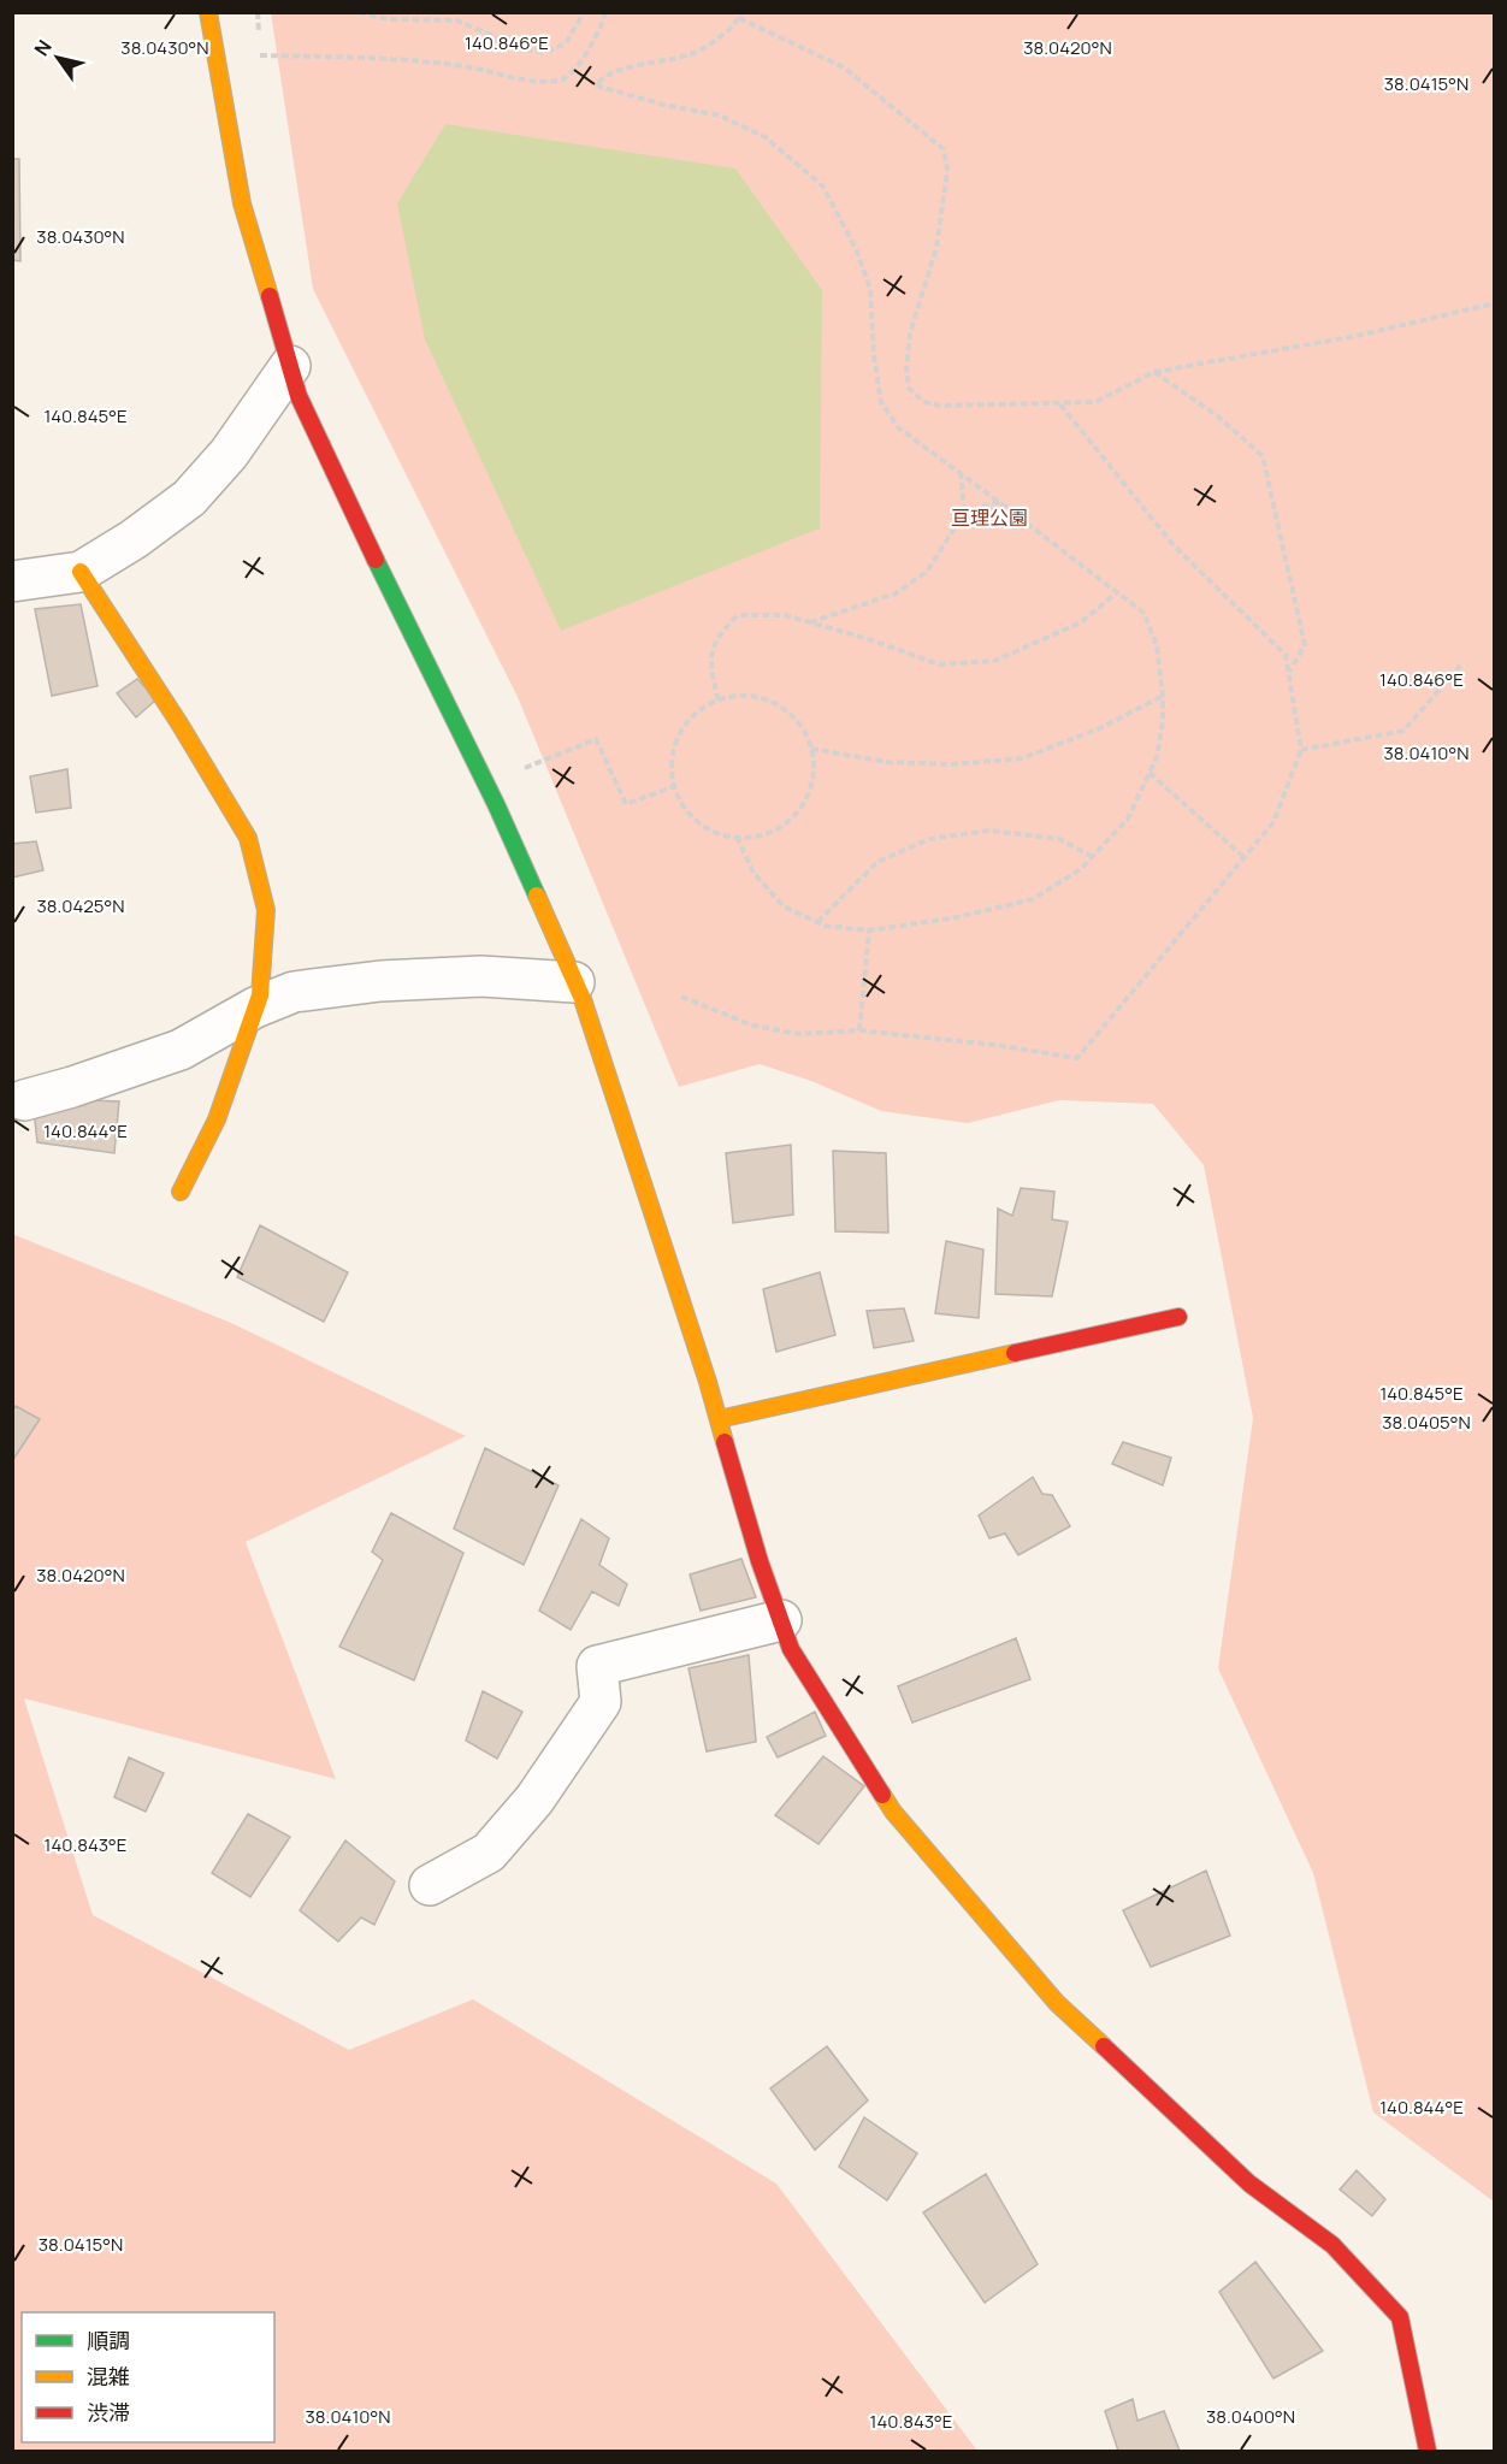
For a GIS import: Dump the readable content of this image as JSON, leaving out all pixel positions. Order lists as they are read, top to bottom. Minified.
{"parks":["亘理公園"],"legend":["順調","混雑","渋滞"],"north":"top left","coordinates":["140.846°E","38.0430°N","38.0420°N","38.0415°N","140.845°E","38.0410°N","38.0425°N","140.844°E","38.0405°N","140.843°E","38.0400°N"]}
